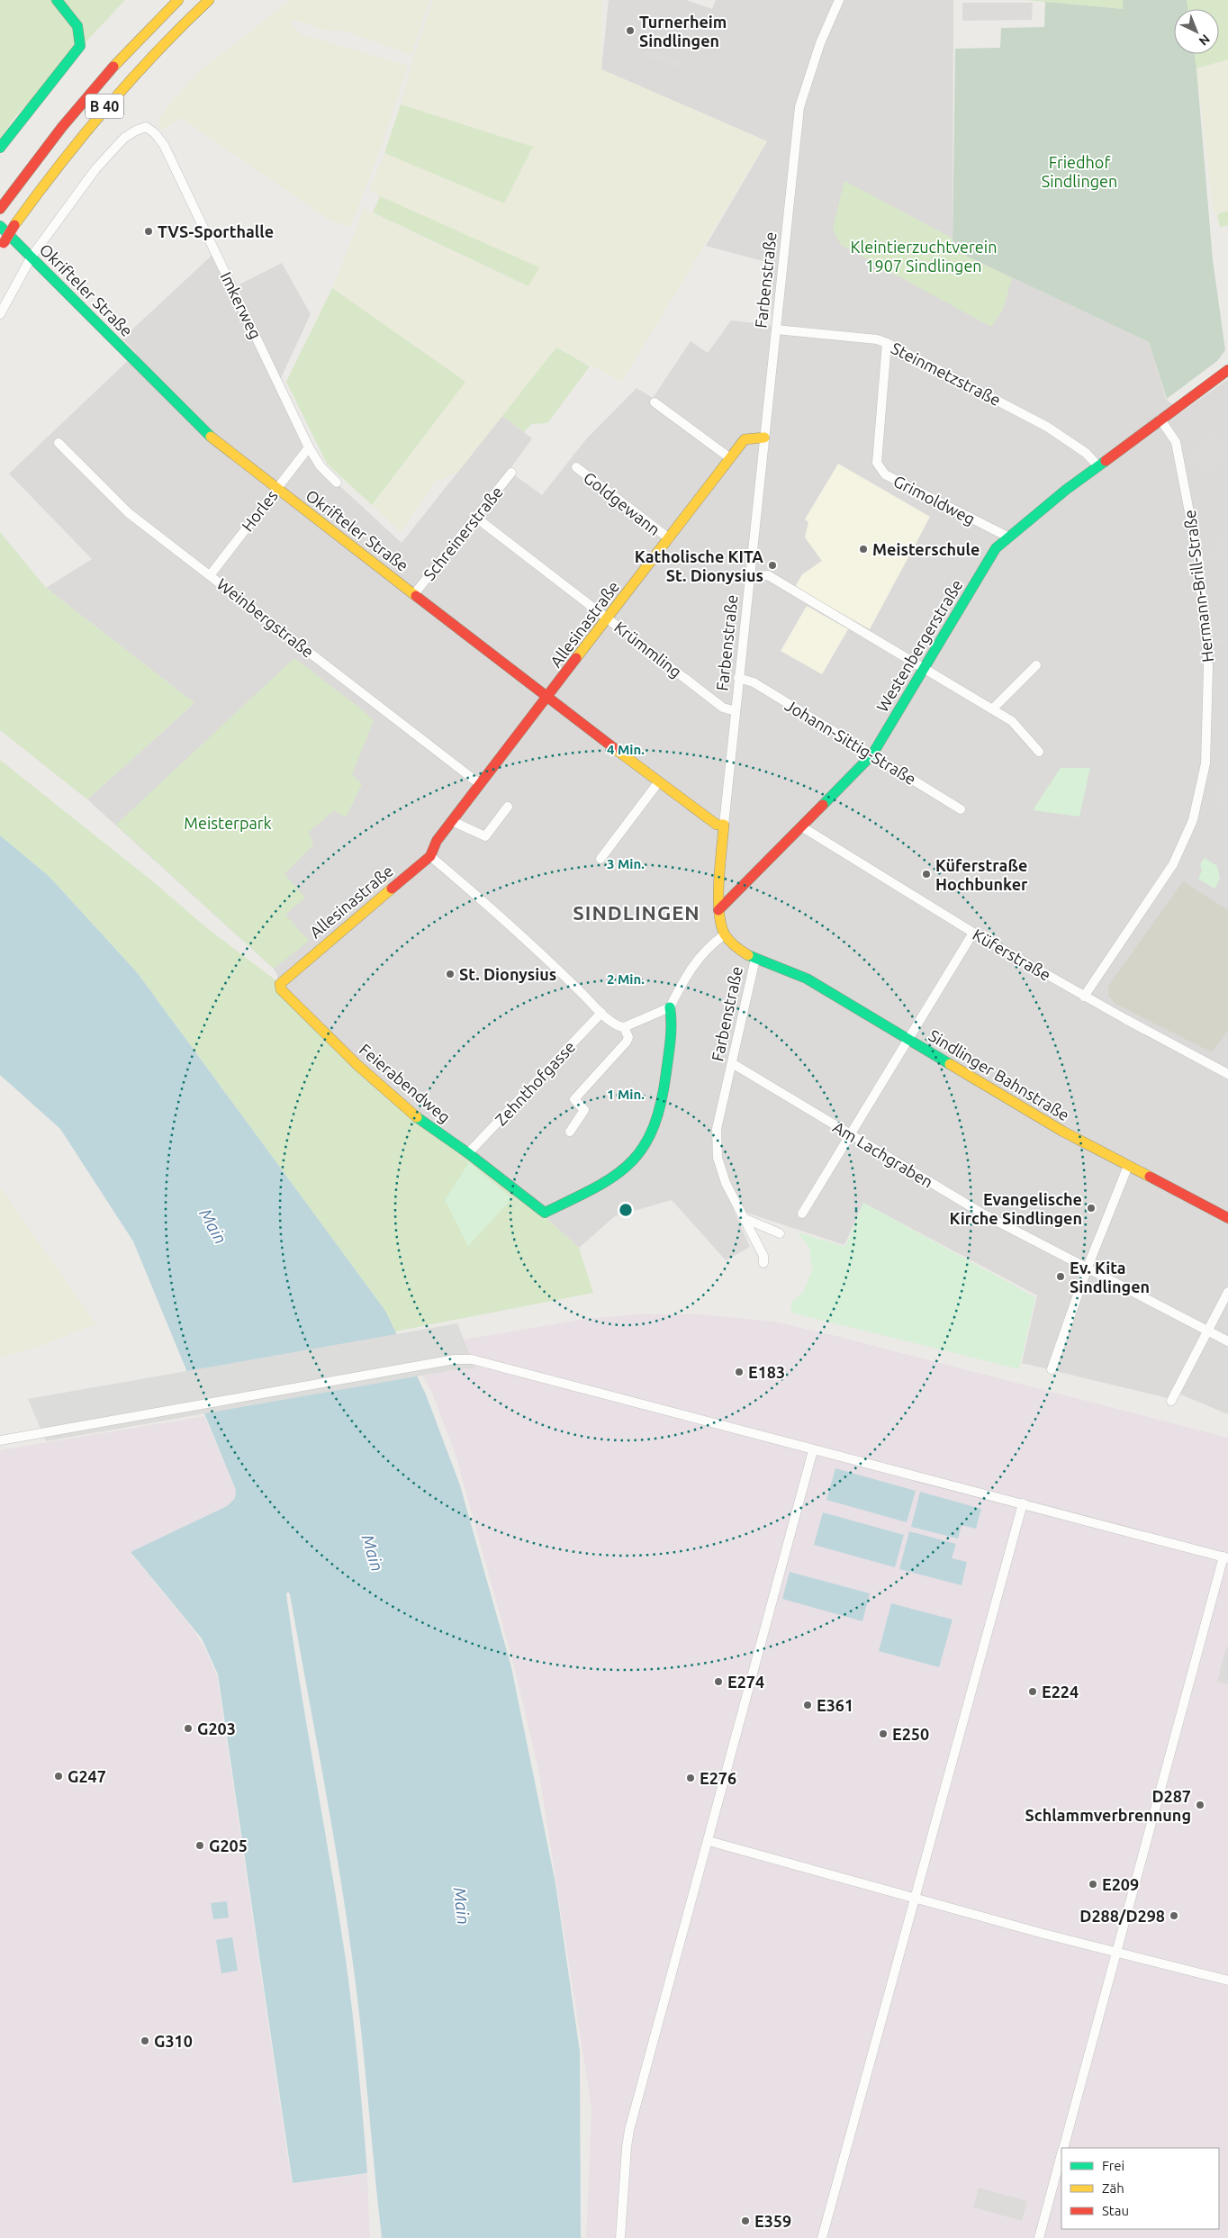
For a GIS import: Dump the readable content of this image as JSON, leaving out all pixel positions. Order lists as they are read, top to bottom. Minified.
{"streets":{"main road":["B 40","Farbenstraße","Okrifteler Straße","Allesinastraße","Westenbergerstraße","Sindlinger Bahnstraße","Feierabendweg"],"street":["Imkerweg","Steinmetzstraße","Grimoldweg","Goldgewann","Horles","Schreinerstraße","Hermann-Brill-Straße","Weinbergstraße","Krümmling","Johann-Sittig-Straße","Küferstraße","Zehnthofgasse","Am Lachgraben"]},"crossings":[["Farbenstraße","Okrifteler Straße"],["Farbenstraße","Steinmetzstraße"],["Farbenstraße","Allesinastraße"],["Farbenstraße","Westenbergerstraße"],["Farbenstraße","Krümmling"],["Farbenstraße","Johann-Sittig-Straße"],["Farbenstraße","Sindlinger Bahnstraße"],["Farbenstraße","Am Lachgraben"],["Okrifteler Straße","Imkerweg"],["Okrifteler Straße","Horles"],["Okrifteler Straße","Schreinerstraße"],["Okrifteler Straße","Allesinastraße"],["Imkerweg","Horles"],["Steinmetzstraße","Grimoldweg"],["Steinmetzstraße","Westenbergerstraße"],["Grimoldweg","Westenbergerstraße"],["Goldgewann","Allesinastraße"],["Horles","Weinbergstraße"],["Schreinerstraße","Krümmling"],["Hermann-Brill-Straße","Westenbergerstraße"],["Hermann-Brill-Straße","Küferstraße"],["Weinbergstraße","Allesinastraße"],["Allesinastraße","Krümmling"],["Allesinastraße","Feierabendweg"],["Westenbergerstraße","Johann-Sittig-Straße"],["Westenbergerstraße","Küferstraße"],["Feierabendweg","Zehnthofgasse"]],"districts":["SINDLINGEN"],"water":["Main"],"parks":["Friedhof Sindlingen","Kleintierzuchtverein 1907 Sindlingen","Meisterpark"],"places":["Turnerheim Sindlingen","TVS-Sporthalle","Meisterschule","Katholische KITA St. Dionysius","Küferstraße Hochbunker","St. Dionysius","Evangelische Kirche Sindlingen","Ev. Kita Sindlingen","E183","E274","E224","E361","G203","E250","G247","E276","D287 Schlammverbrennung","G205","E209","D288/D298","G310","E359"],"legend":["Frei","Zäh","Stau"],"north":"bottom right","rings":["4 Min.","3 Min.","2 Min.","1 Min."]}
